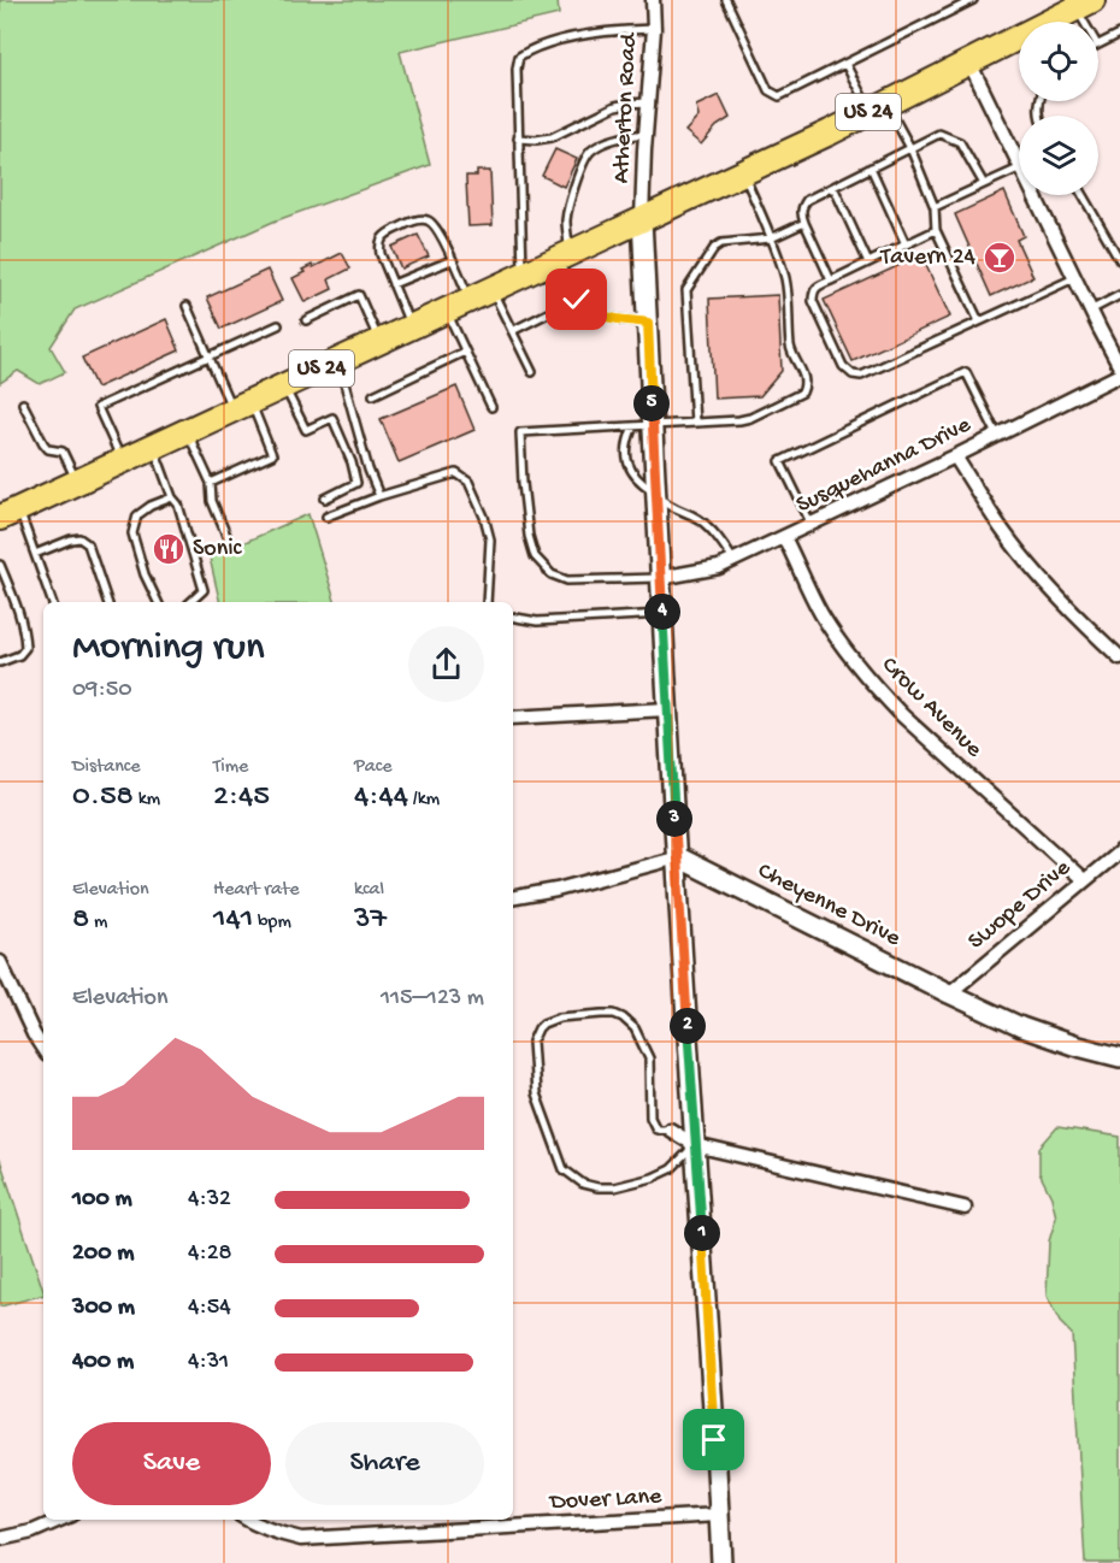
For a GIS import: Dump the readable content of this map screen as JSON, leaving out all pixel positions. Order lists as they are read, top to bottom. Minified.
{"streets":{"highway":["US 24"],"street":["Atherton Road","Susquehanna Drive","Crow Avenue","Cheyenne Drive","Swope Drive","Dover Lane"]},"crossings":[["Atherton Road","US 24"],["Susquehanna Drive","Crow Avenue"],["Crow Avenue","Swope Drive"],["Cheyenne Drive","Swope Drive"]],"places":{"bar":["Tavern 24"],"restaurant":["Sonic"]},"page":{"pins":["5","4","3","2","1"],"heading":["Morning run","09:50"],"stats":[["Distance","0.58 km"],["Time","2:45"],["Pace","4:44 /km"],["Elevation","8 m"],["Heart rate","141 bpm"],["kcal","37"]],"chart":["Elevation","115–123 m"],"list":[{"name":"100 m","note":"4:32"},{"name":"200 m","note":"4:28"},{"name":"300 m","note":"4:54"},{"name":"400 m","note":"4:31"}],"buttons":["Save","Share"]}}
